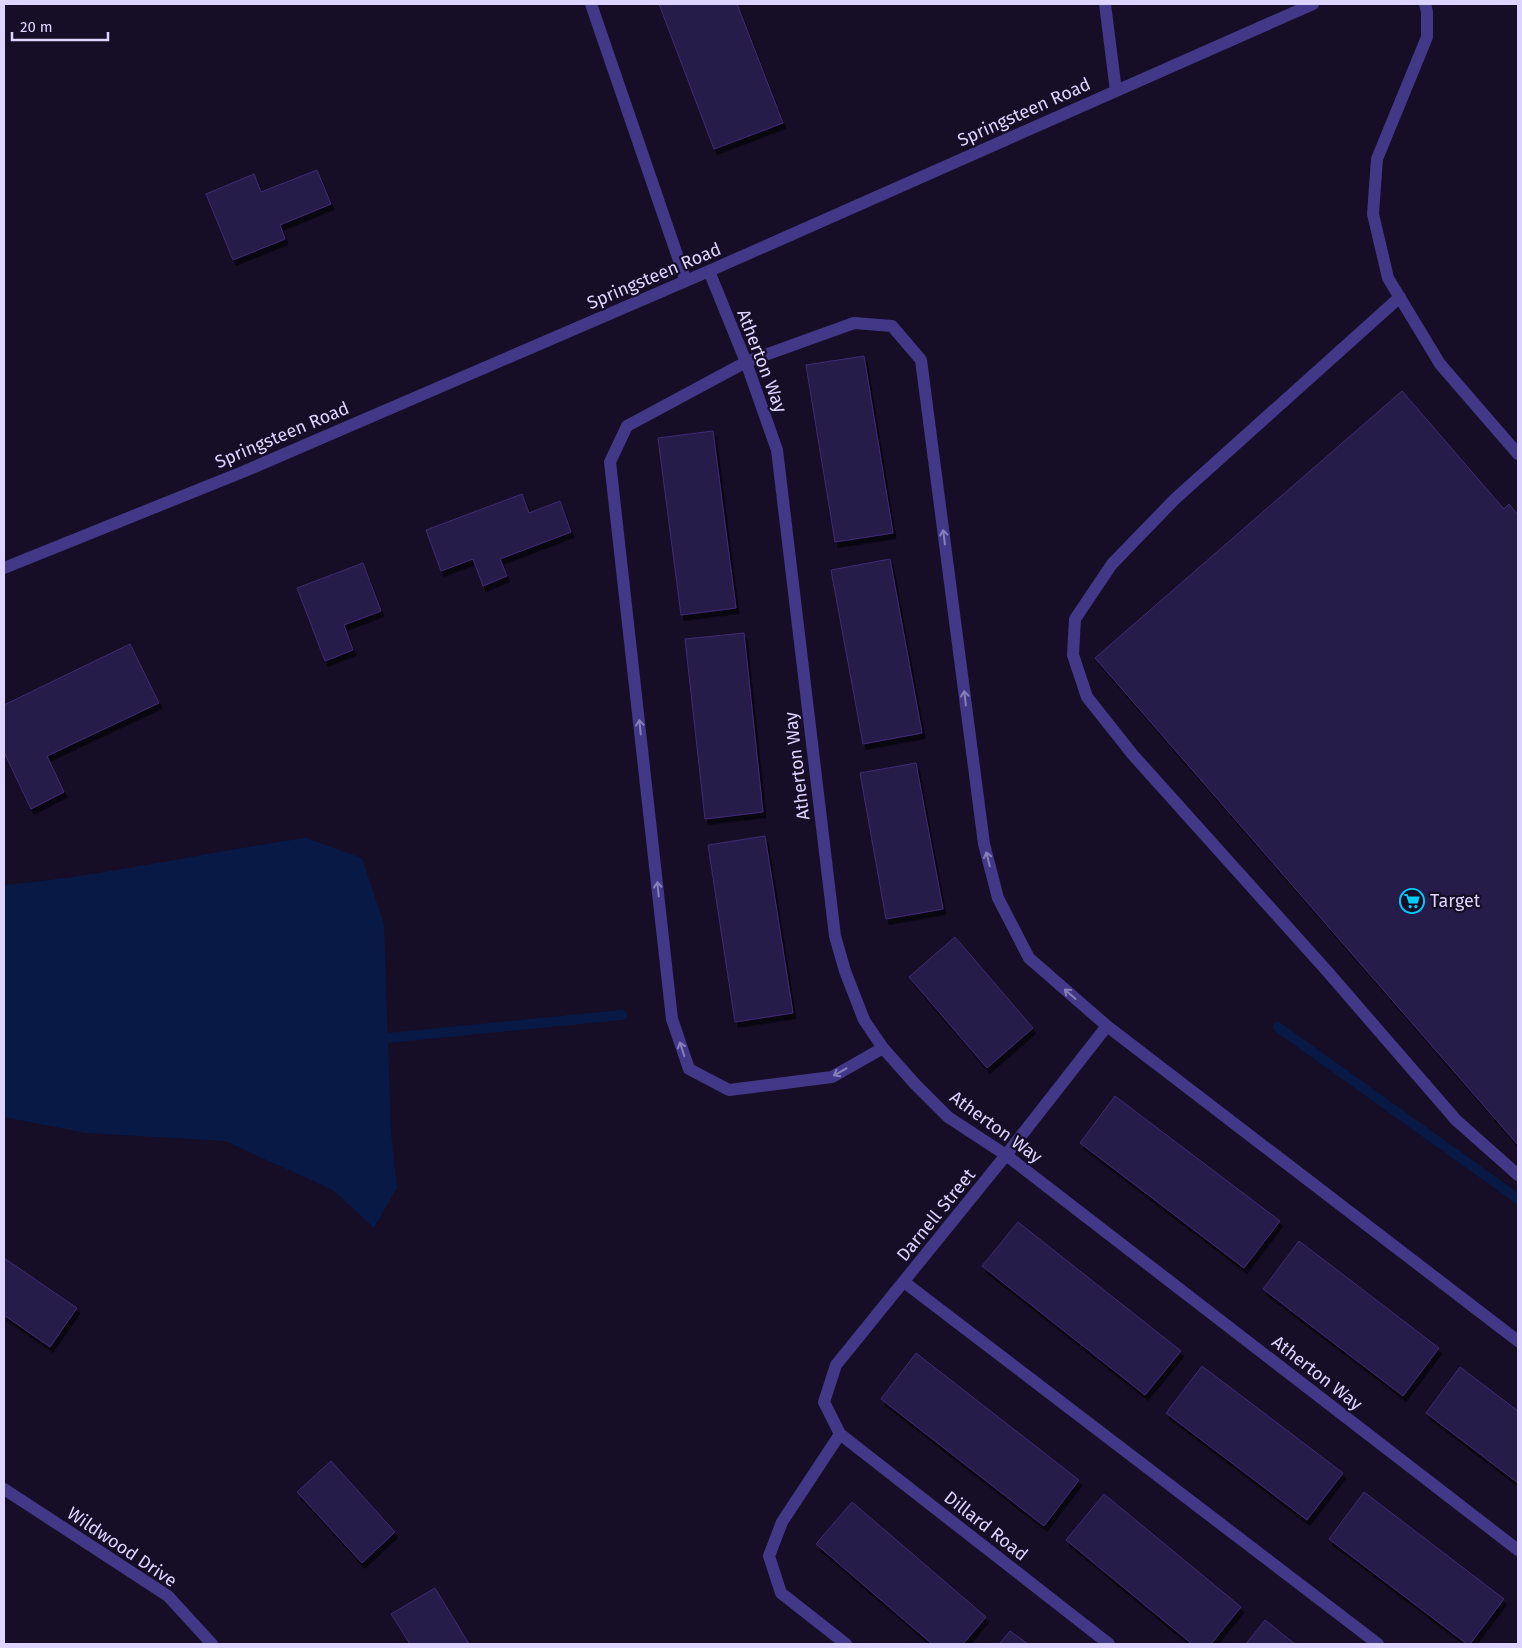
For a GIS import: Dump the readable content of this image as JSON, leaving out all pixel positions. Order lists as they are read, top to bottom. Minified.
{"streets":{"street":["Springsteen Road","Atherton Way","Darnell Street","Dillard Road","Wildwood Drive"]},"crossings":[["Springsteen Road","Atherton Way"],["Atherton Way","Darnell Street"],["Darnell Street","Dillard Road"]],"places":{"supermarket":["Target"]},"scale_bar":"20 m"}
